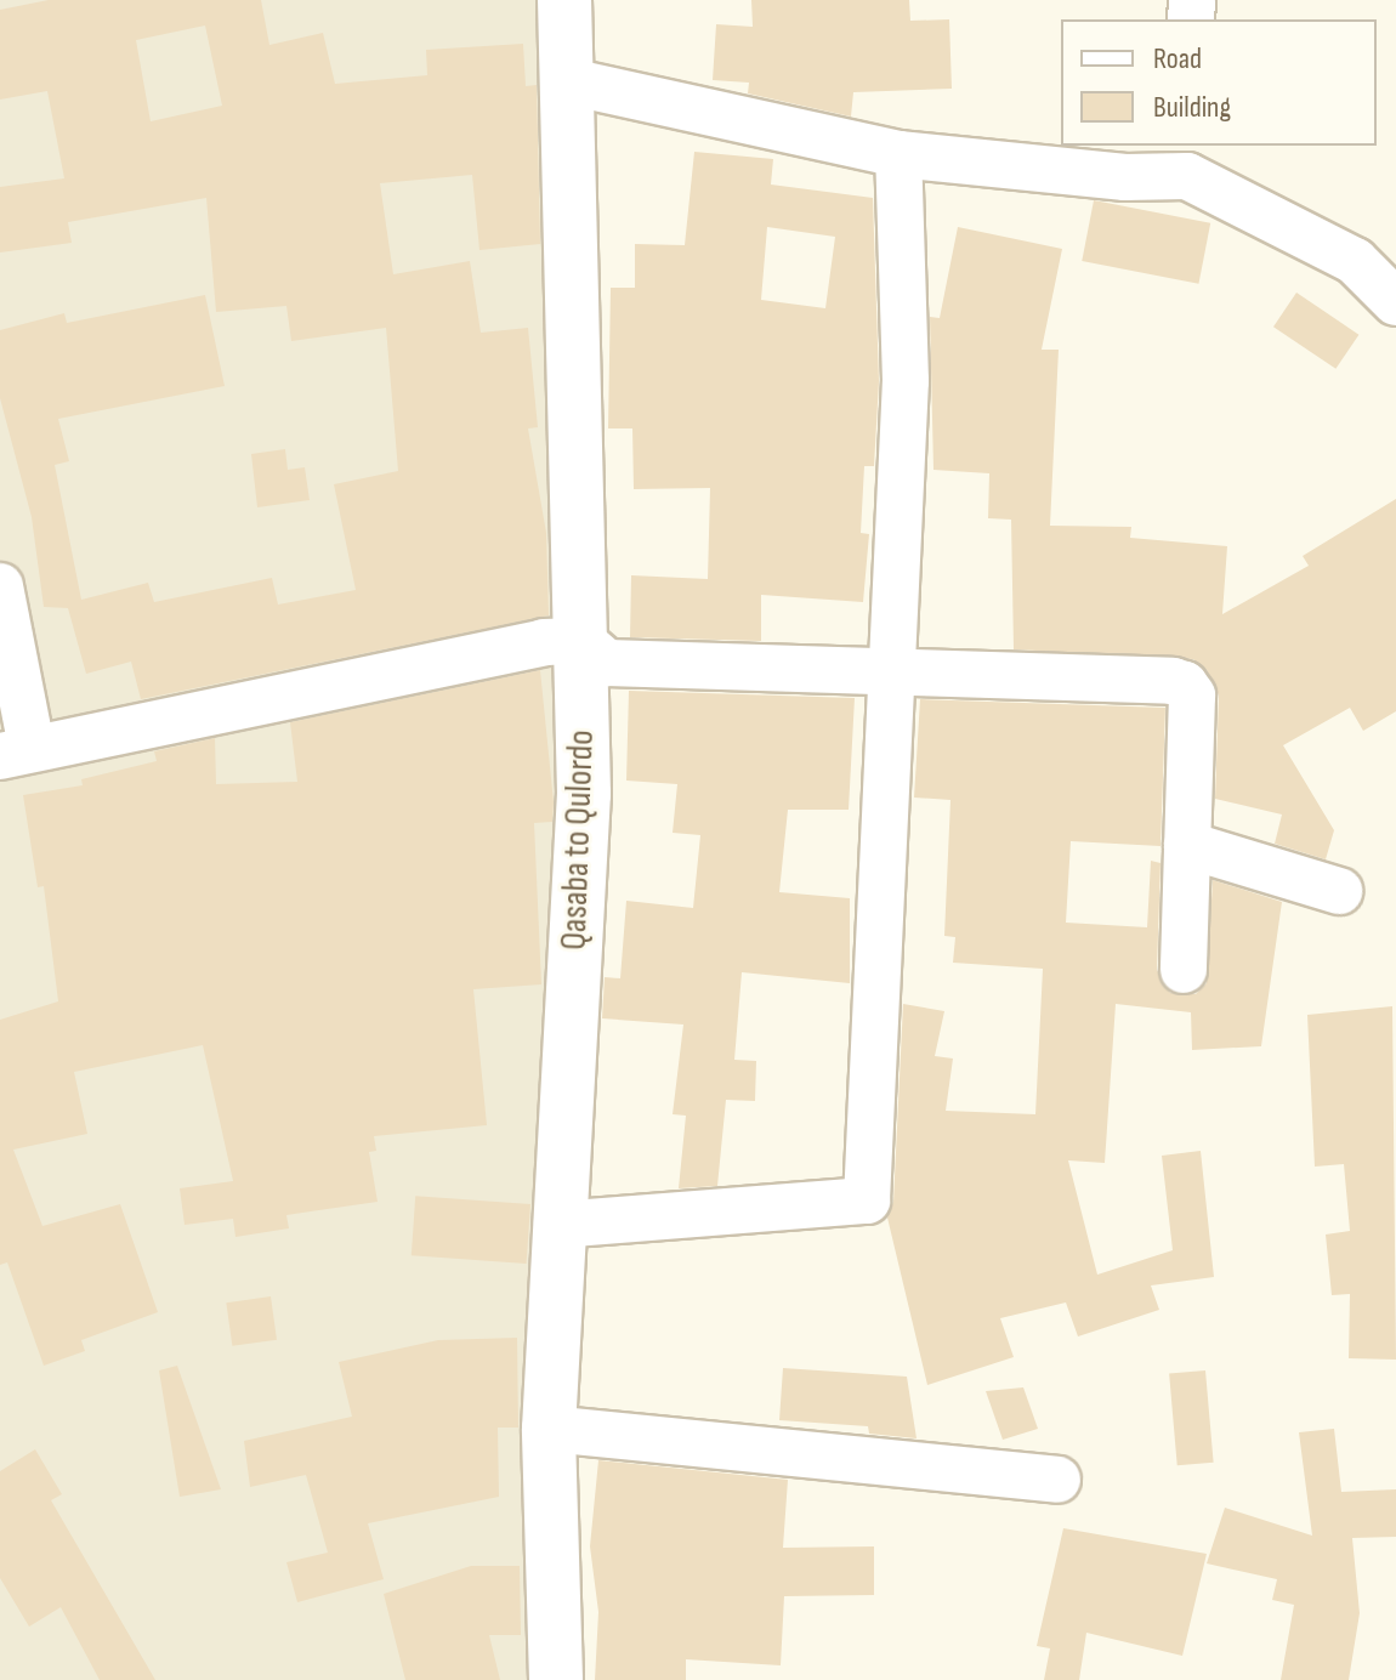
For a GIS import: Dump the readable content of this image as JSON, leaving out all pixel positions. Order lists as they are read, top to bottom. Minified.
{"streets":{"street":["Qasaba to Qulordo"]},"legend":["Road","Building"]}
